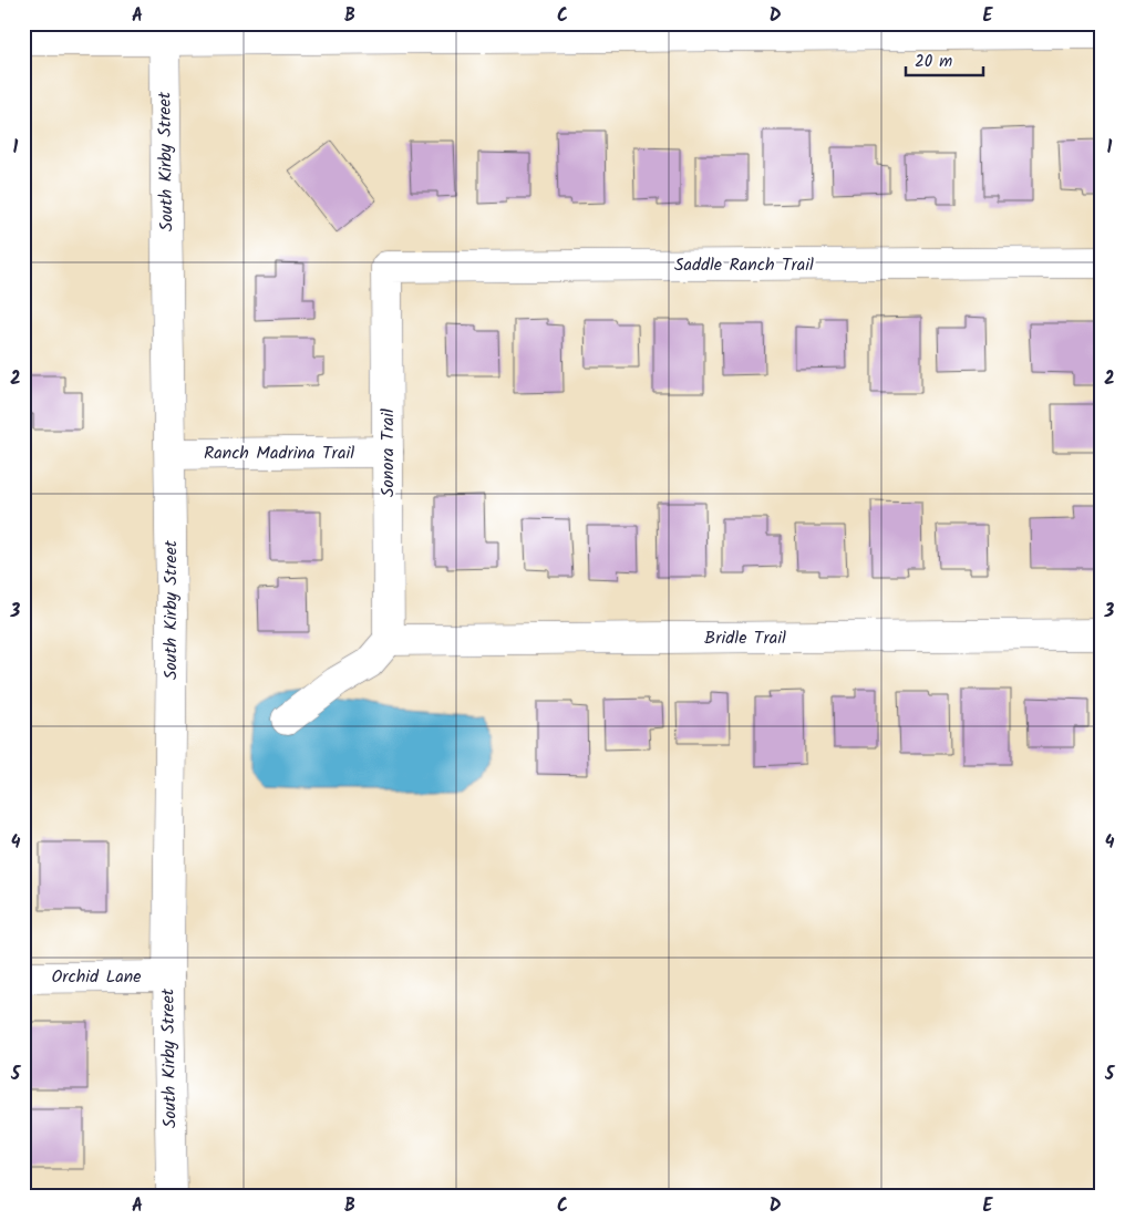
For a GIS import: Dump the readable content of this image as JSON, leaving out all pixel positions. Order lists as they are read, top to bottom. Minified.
{"streets":{"street":["South Kirby Street","Saddle Ranch Trail","Ranch Madrina Trail","Sonora Trail","Bridle Trail","Orchid Lane"]},"crossings":[["South Kirby Street","Ranch Madrina Trail"],["South Kirby Street","Orchid Lane"],["Saddle Ranch Trail","Sonora Trail"],["Ranch Madrina Trail","Sonora Trail"],["Sonora Trail","Bridle Trail"]],"scale_bar":"20 m","grid":{"columns":["A","B","C","D","E"],"rows":["1","2","3","4","5"]}}
